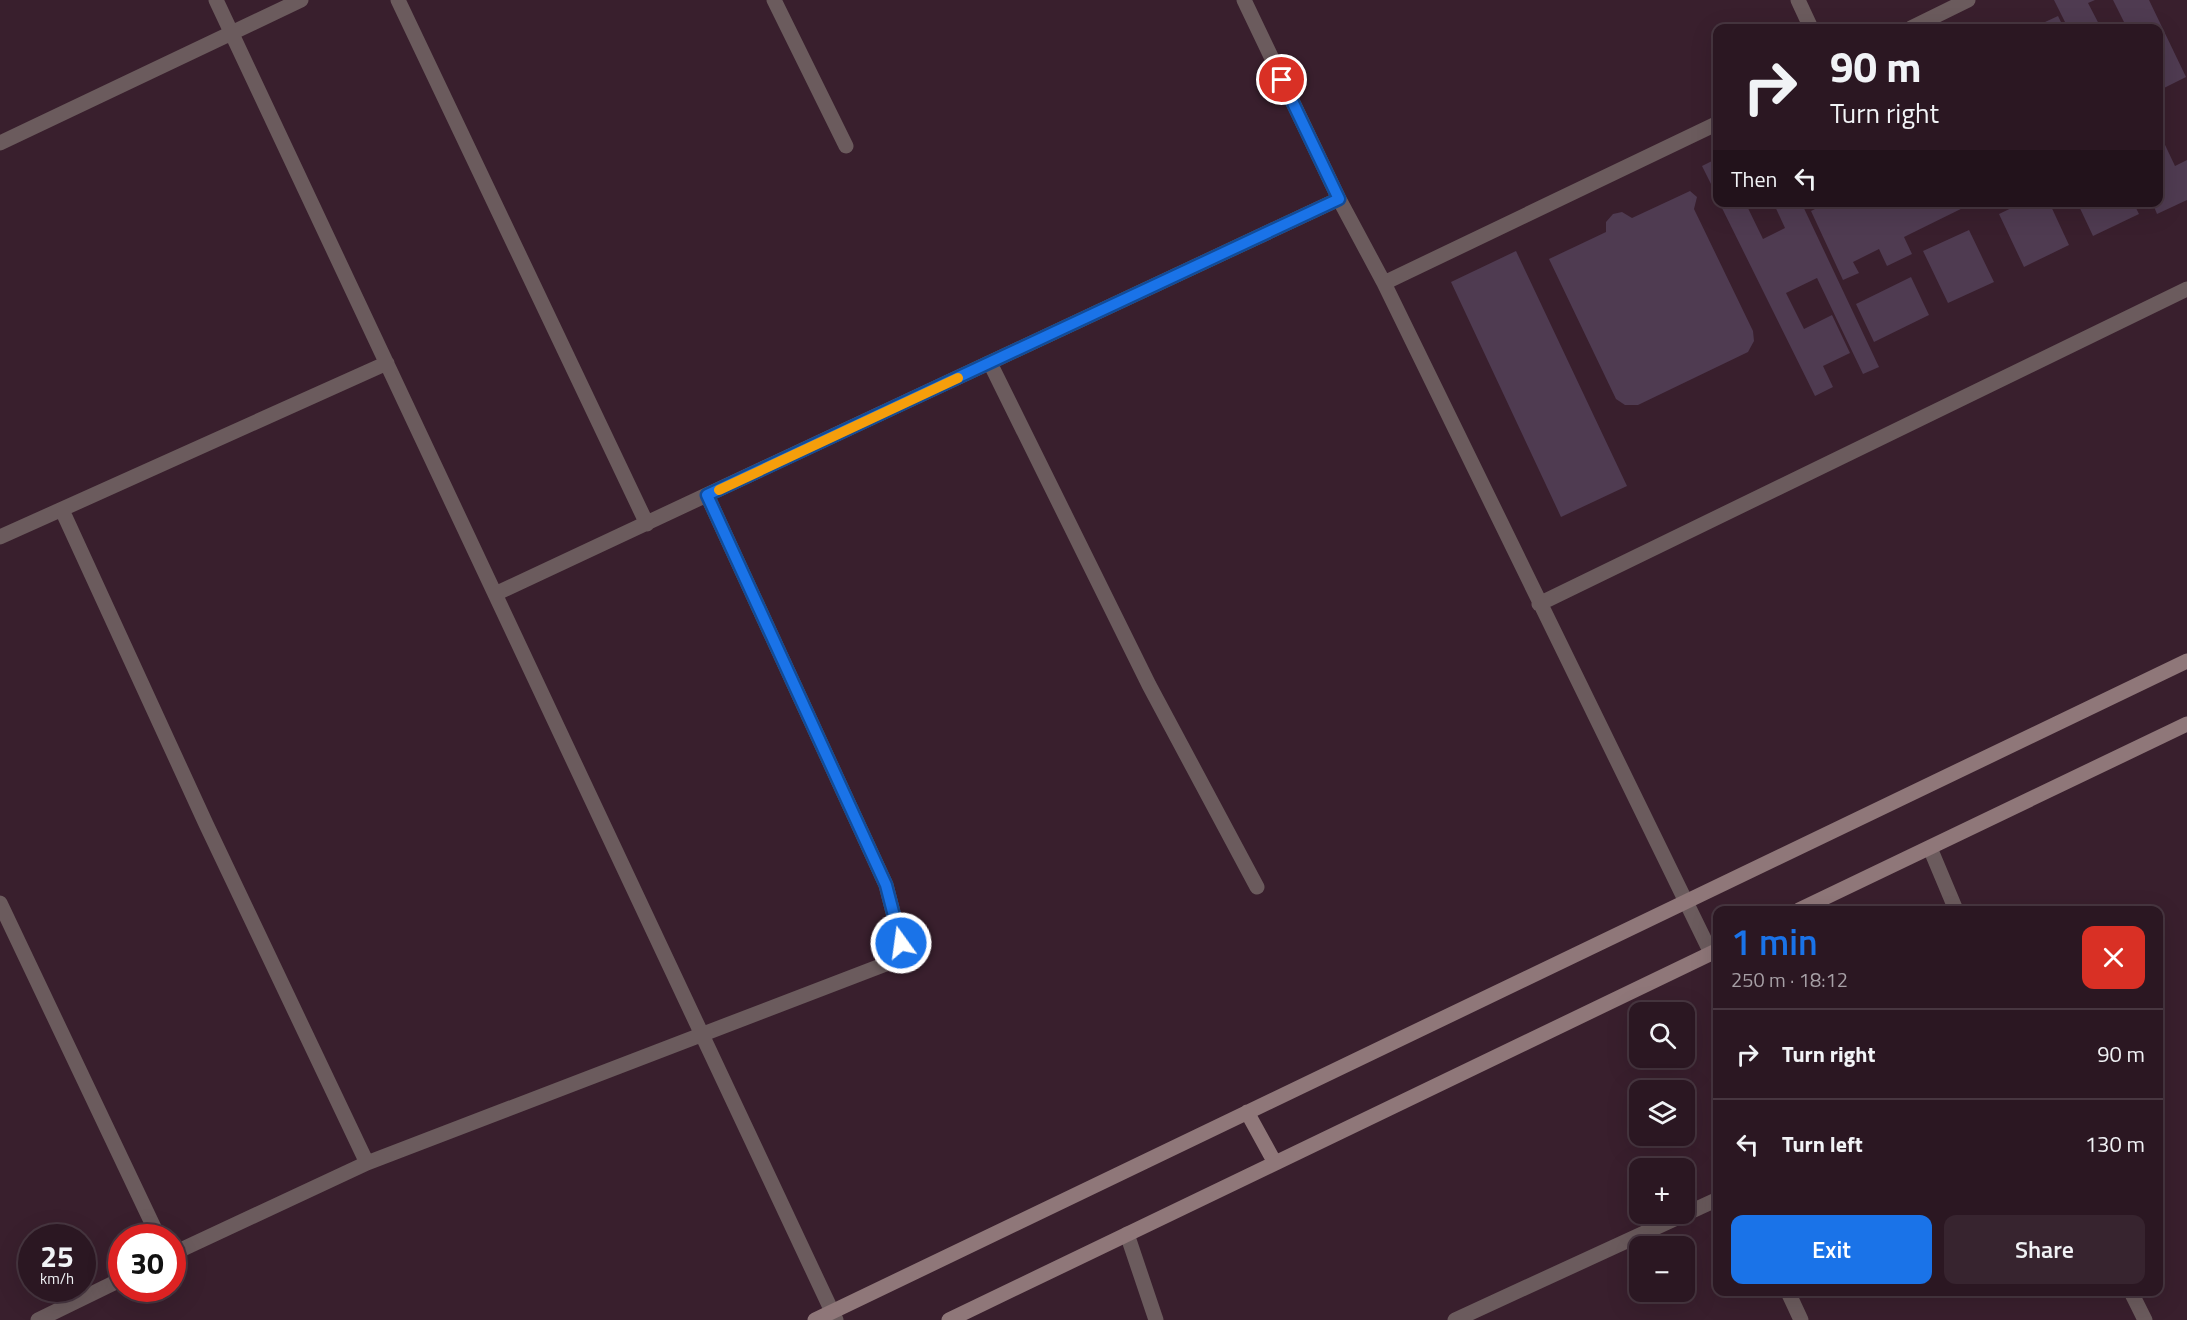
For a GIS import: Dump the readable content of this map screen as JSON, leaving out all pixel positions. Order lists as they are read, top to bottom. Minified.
{"page":{"turn":["90 m","Turn right"],"then":"Then","heading":["1 min","250 m · 18:12"],"map_buttons":["+","−"],"list":[{"name":"Turn right","value":"90 m"},{"name":"Turn left","value":"130 m"}],"buttons":["Exit","Share"],"speed":"25 km/h","limit":"30"}}
